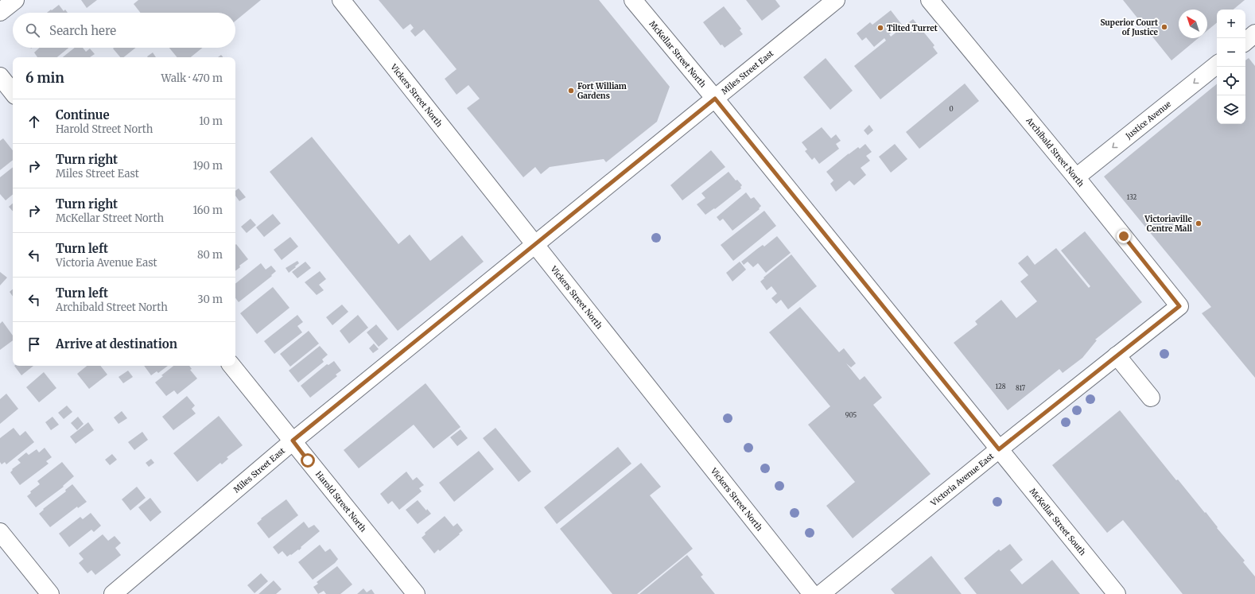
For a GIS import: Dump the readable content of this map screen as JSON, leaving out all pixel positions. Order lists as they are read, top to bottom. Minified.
{"streets":{"street":["McKellar Street North","Miles Street East","Vickers Street North","Justice Avenue","Archibald Street North","Victoria Avenue East","Harold Street North","McKellar Street South"]},"crossings":[["McKellar Street North","Miles Street East"],["McKellar Street North","Victoria Avenue East"],["McKellar Street North","McKellar Street South"],["Miles Street East","Vickers Street North"],["Miles Street East","Harold Street North"],["Justice Avenue","Archibald Street North"],["Archibald Street North","Victoria Avenue East"],["Victoria Avenue East","McKellar Street South"]],"one_way":["Justice Avenue"],"places":["Superior Court of Justice","Tilted Turret","Fort William Gardens","Victoriaville Centre Mall"],"house_numbers":["0","132","128","817","905"],"north":"top left","page":{"map_buttons":["+","−"],"search":"Search here","heading":["6 min","Walk · 470 m"],"list":[["Continue","Harold Street North","10 m"],["Turn right","Miles Street East","190 m"],["Turn right","McKellar Street North","160 m"],["Turn left","Victoria Avenue East","80 m"],["Turn left","Archibald Street North","30 m"],"Arrive at destination"]}}
